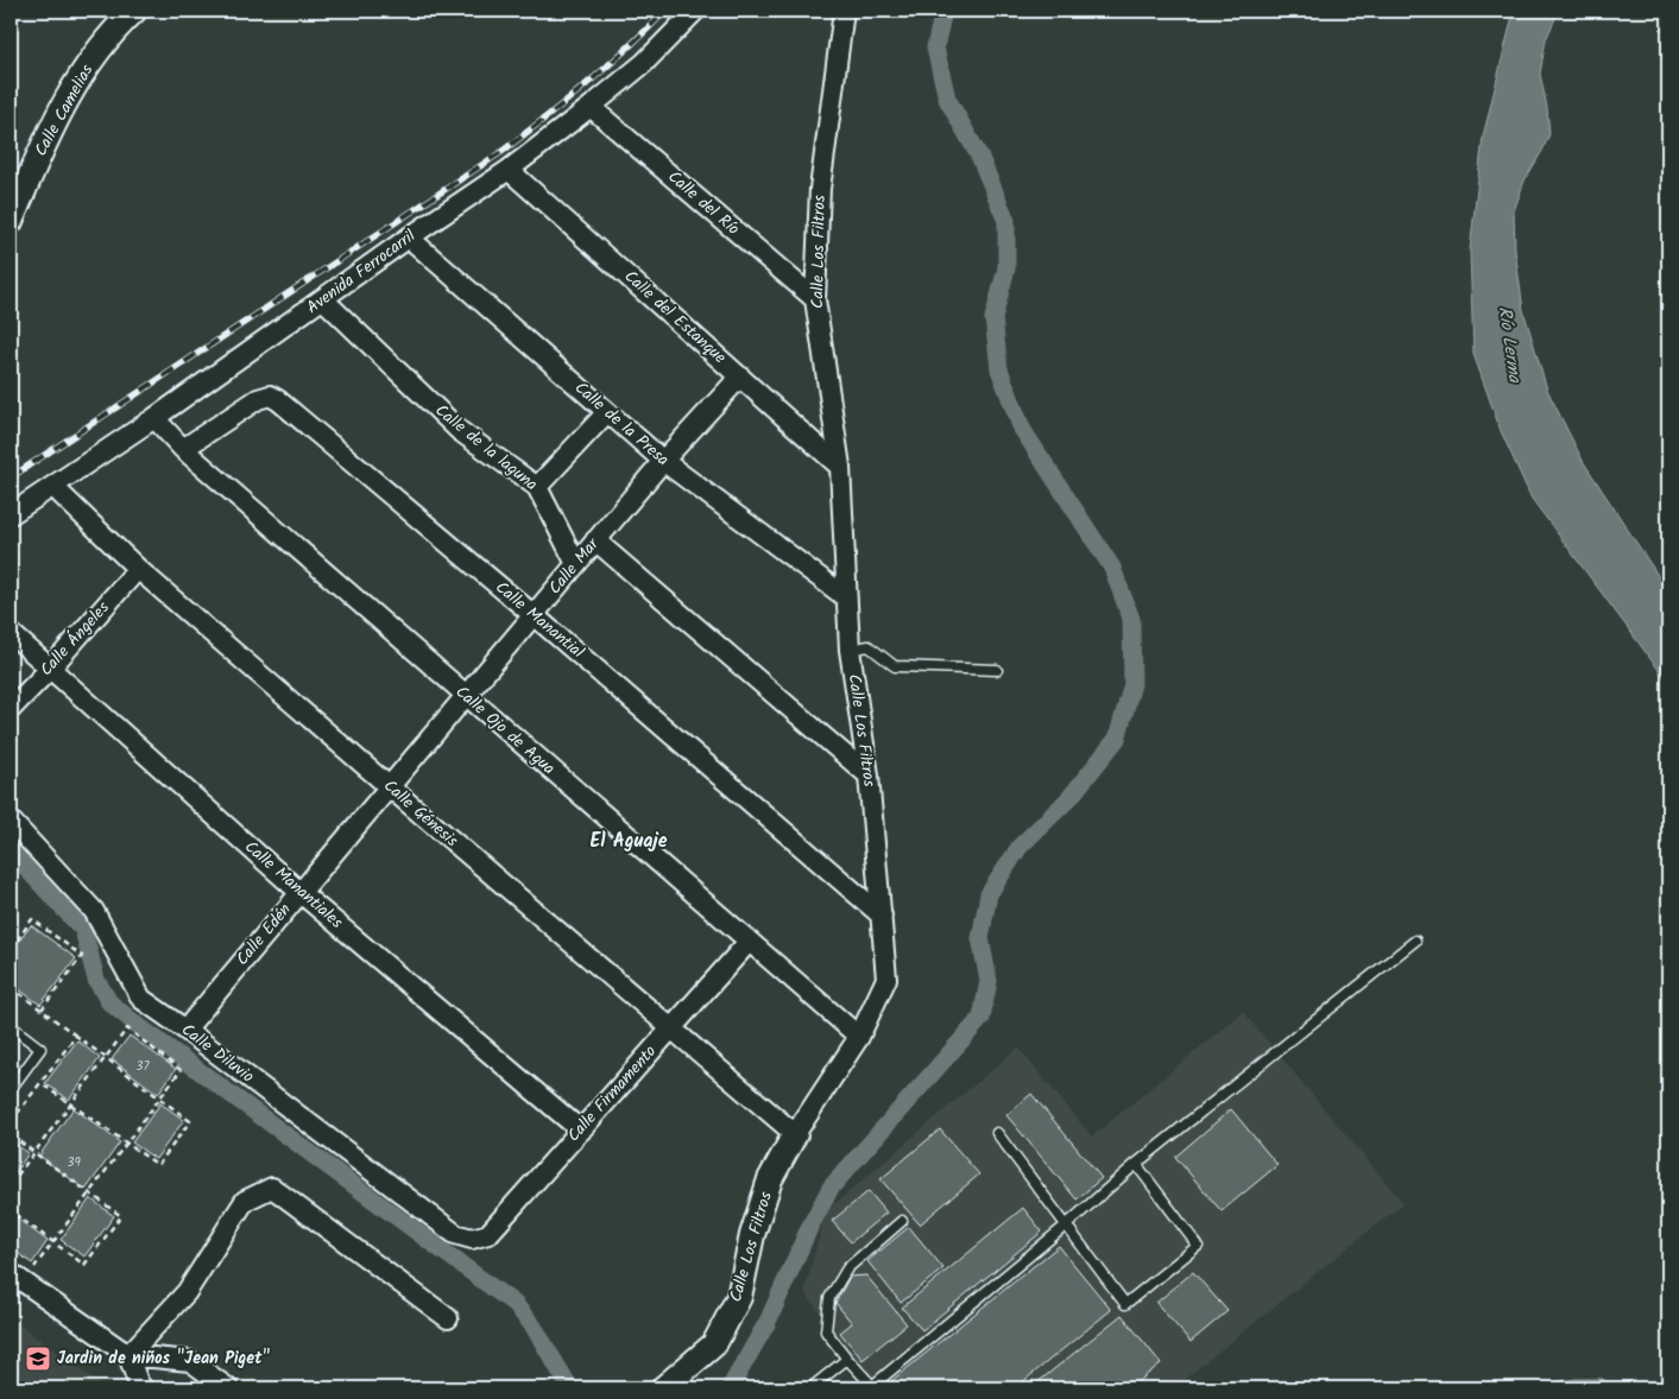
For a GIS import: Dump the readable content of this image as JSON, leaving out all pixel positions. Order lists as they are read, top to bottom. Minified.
{"streets":{"street":["Calle Camelias","Calle del Río","Calle Los Filtros","Avenida Ferrocarril","Calle del Estanque","Calle de la Presa","Calle de la laguna","Calle Mar","Calle Manantial","Calle Ángeles","Calle Ojo de Agua","Calle Génesis","Calle Manantiales","Calle Edén","Calle Diluvio","Calle Firmamento"]},"crossings":[["Calle del Río","Calle Los Filtros"],["Calle del Río","Avenida Ferrocarril"],["Calle Los Filtros","Calle del Estanque"],["Calle Los Filtros","Calle de la Presa"],["Calle Los Filtros","Calle Manantial"],["Calle Los Filtros","Calle Ojo de Agua"],["Calle Los Filtros","Calle Génesis"],["Avenida Ferrocarril","Calle del Estanque"],["Avenida Ferrocarril","Calle de la Presa"],["Avenida Ferrocarril","Calle de la laguna"],["Avenida Ferrocarril","Calle Ojo de Agua"],["Avenida Ferrocarril","Calle Génesis"],["Calle del Estanque","Calle Mar"],["Calle de la Presa","Calle Mar"],["Calle de la laguna","Calle Mar"],["Calle Mar","Calle Manantial"],["Calle Mar","Calle Ojo de Agua"],["Calle Mar","Calle Génesis"],["Calle Mar","Calle Edén"],["Calle Manantial","Calle Ojo de Agua"],["Calle Ángeles","Calle Génesis"],["Calle Ángeles","Calle Manantiales"],["Calle Ojo de Agua","Calle Firmamento"],["Calle Génesis","Calle Edén"],["Calle Génesis","Calle Firmamento"],["Calle Manantiales","Calle Edén"],["Calle Manantiales","Calle Firmamento"],["Calle Edén","Calle Diluvio"],["Calle Diluvio","Calle Firmamento"]],"districts":["El Aguaje"],"water":["Río Lerma"],"places":{"school or university":["Jardin de niños \"Jean Piget\""]},"house_numbers":["37","39"]}
